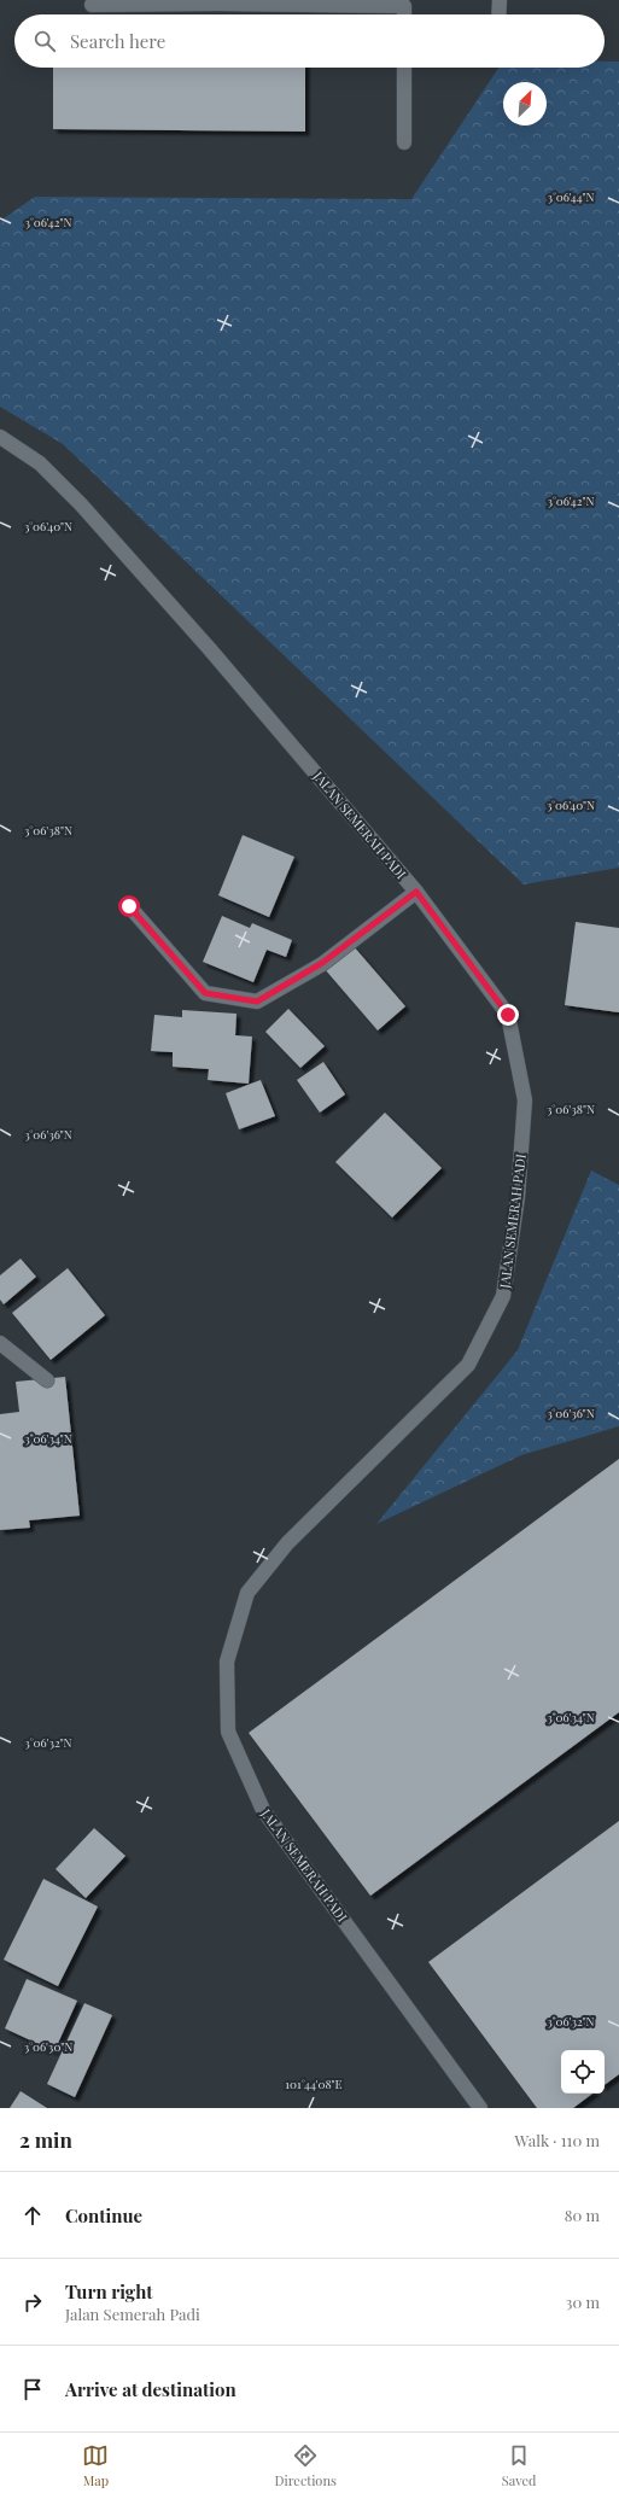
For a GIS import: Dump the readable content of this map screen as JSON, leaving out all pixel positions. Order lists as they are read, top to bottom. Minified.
{"streets":{"street":["JALAN SEMERAH PADI"]},"north":"top right","page":{"search":"Search here","heading":["2 min","Walk · 110 m"],"list":[["Continue","80 m"],["Turn right","Jalan Semerah Padi","30 m"],"Arrive at destination"],"nav":["Map","Directions","Saved"]},"coordinates":["3°06'44\"N","3°06'42\"N","3°06'40\"N","3°06'38\"N","3°06'36\"N","3°06'34\"N","3°06'32\"N","3°06'30\"N","101°44'08\"E"]}
